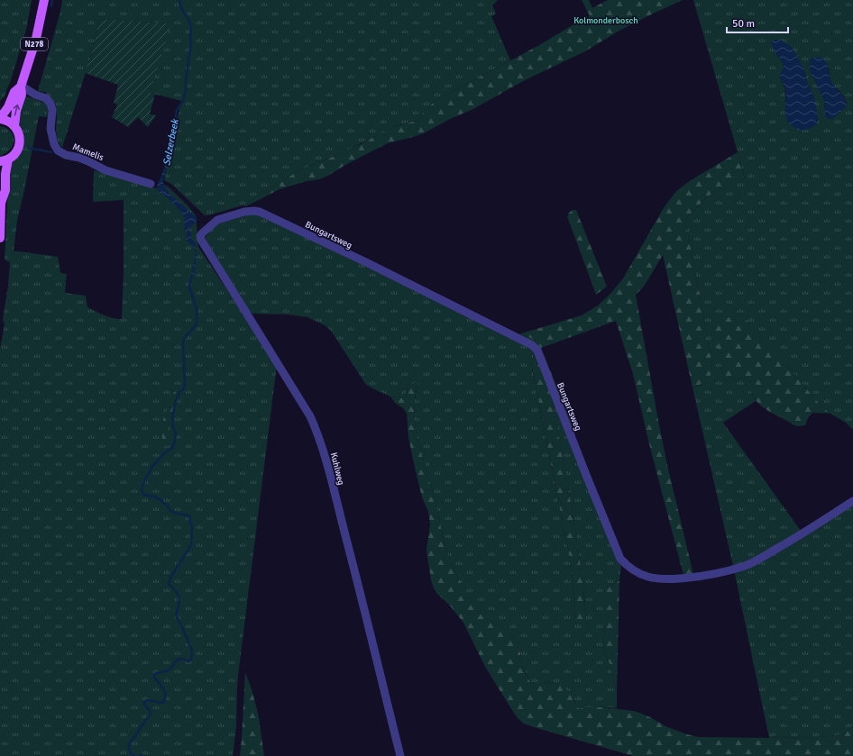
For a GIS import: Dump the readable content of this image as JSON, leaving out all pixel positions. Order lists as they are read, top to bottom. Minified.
{"streets":{"main road":["N278"],"street":["Mamelis","Bungartsweg","Kuhlweg"]},"crossings":[["N278","Mamelis"],["Bungartsweg","Kuhlweg"]],"water":["Selzerbeek"],"parks":["Kolmonderbosch"],"scale_bar":"50 m"}
